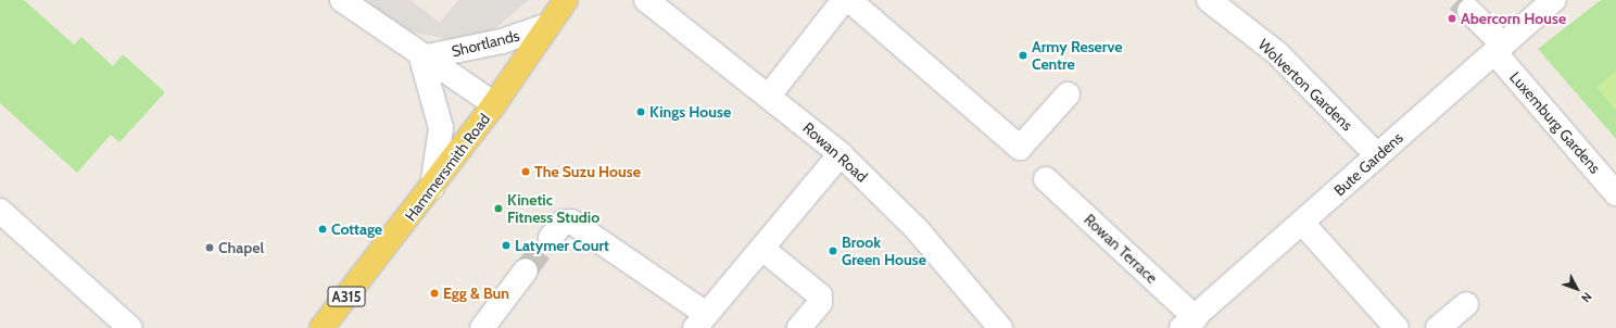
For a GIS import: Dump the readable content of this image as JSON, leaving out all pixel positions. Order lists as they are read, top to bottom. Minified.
{"streets":{"main road":["Hammersmith Road","A315"],"street":["Shortlands","Wolverton Gardens","Luxemburg Gardens","Rowan Road","Bute Gardens","Rowan Terrace"]},"crossings":[["Shortlands","Hammersmith Road"],["Wolverton Gardens","Bute Gardens"],["Luxemburg Gardens","Bute Gardens"],["Bute Gardens","Rowan Terrace"]],"places":["Abercorn House","Army Reserve Centre","Kings House","The Suzu House","Kinetic Fitness Studio","Cottage","Latymer Court","Chapel","Brook Green House","Egg & Bun"],"north":"bottom right"}
